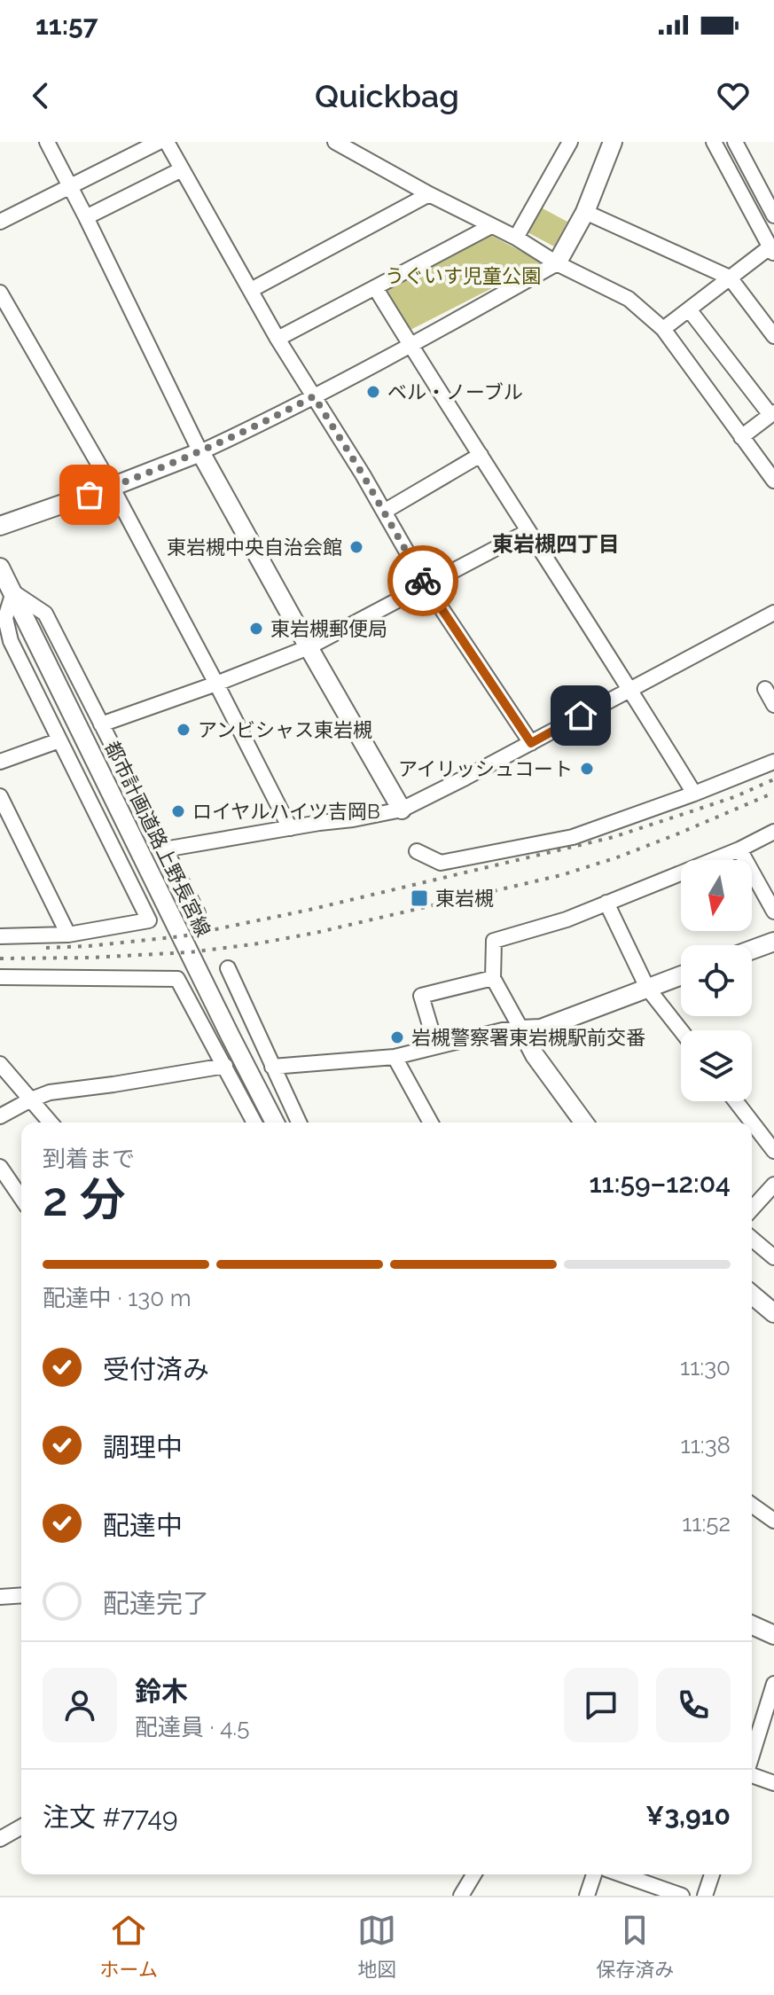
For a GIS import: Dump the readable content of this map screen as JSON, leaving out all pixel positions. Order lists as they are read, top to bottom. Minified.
{"streets":{"street":["都市計画道路上野長宮線"]},"districts":["東岩槻四丁目"],"parks":["うぐいす児童公園"],"places":{"other":["ベル・ノーブル","東岩槻中央自治会館","東岩槻郵便局","アンビシャス東岩槻","アイリッシュコート","ロイヤルハイツ吉岡B","岩槻警察署東岩槻駅前交番"],"transit":["東岩槻"]},"north":"bottom","page":{"status":"11:57","header":"Quickbag","heading":["2 分","到着まで","11:59–12:04"],"panel":["鈴木","配達員 · 4.5","注文 #7749","¥3,910"],"bar":"配達中 · 130 m","list":[["受付済み","11:30"],["調理中","11:38"],["配達中","11:52"],"配達完了"],"tabs":["ホーム","地図","保存済み"]}}
